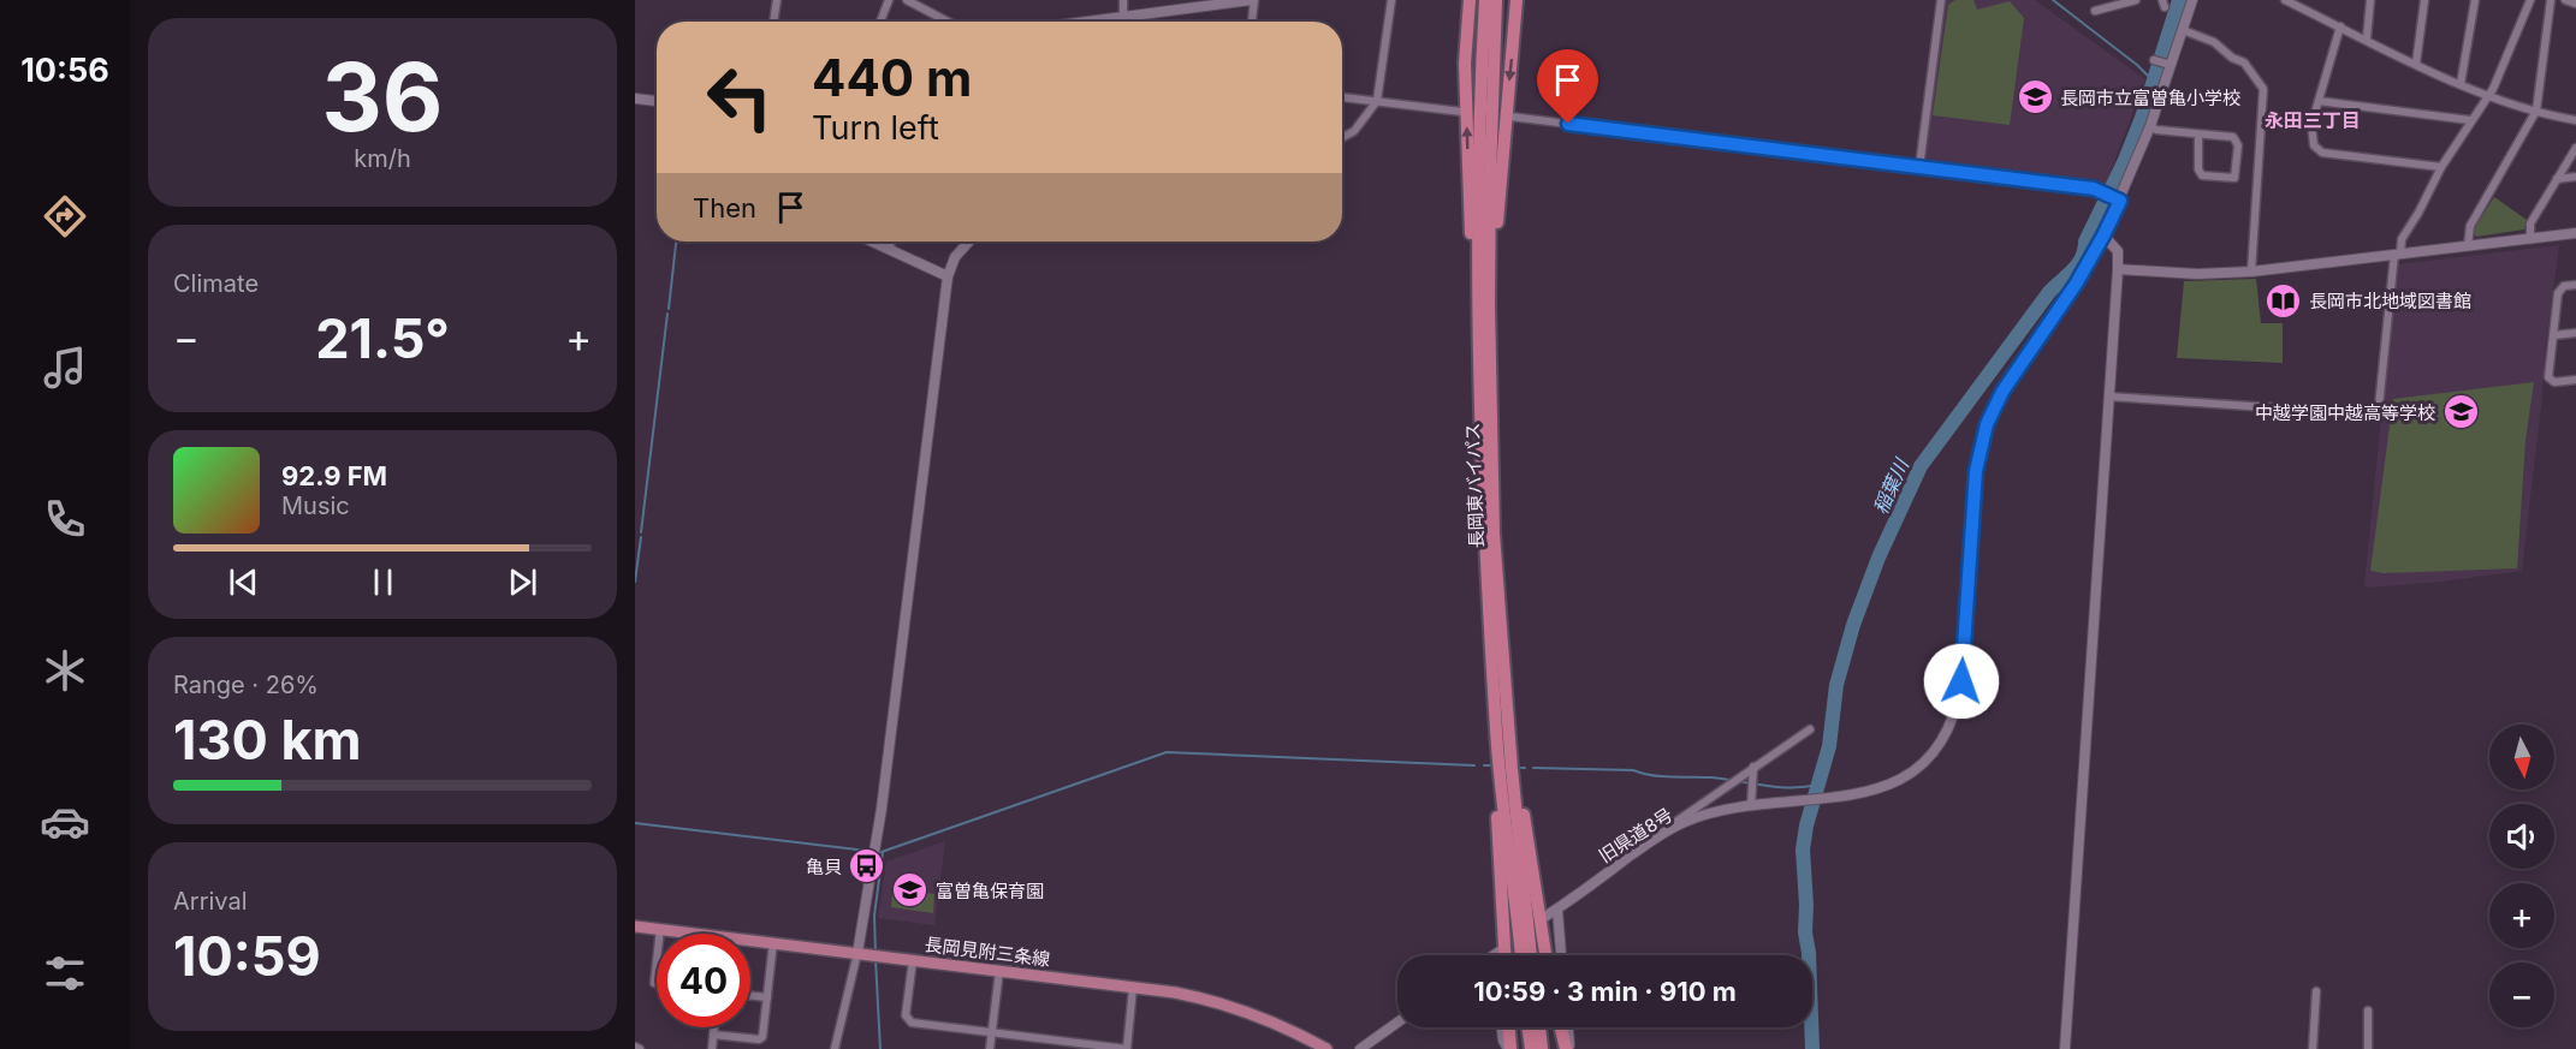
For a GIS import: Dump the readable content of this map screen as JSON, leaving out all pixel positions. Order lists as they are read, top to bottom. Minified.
{"streets":{"highway":["長岡東バイパス"],"main road":["長岡見附三条線"],"street":["旧県道8号"]},"districts":["永田三丁目"],"water":["稲葉川"],"places":{"school or university":["長岡市立富曽亀小学校","中越学園中越高等学校","富曽亀保育園"],"library":["長岡市北地域図書館"],"bus stop":["亀貝"]},"north":"bottom","page":{"tabs":"10:56","tile":[["36","km/h"],"Climate",["Range · 26%","130 km"],["Arrival","10:59"]],"turn":["440 m","Turn left"],"then":"Then","heat":["−","21.5°","+"],"song":["92.9 FM","Music"],"map_buttons":["+","−"],"limit":"40","trip":"10:59 · 3 min · 910 m"}}
